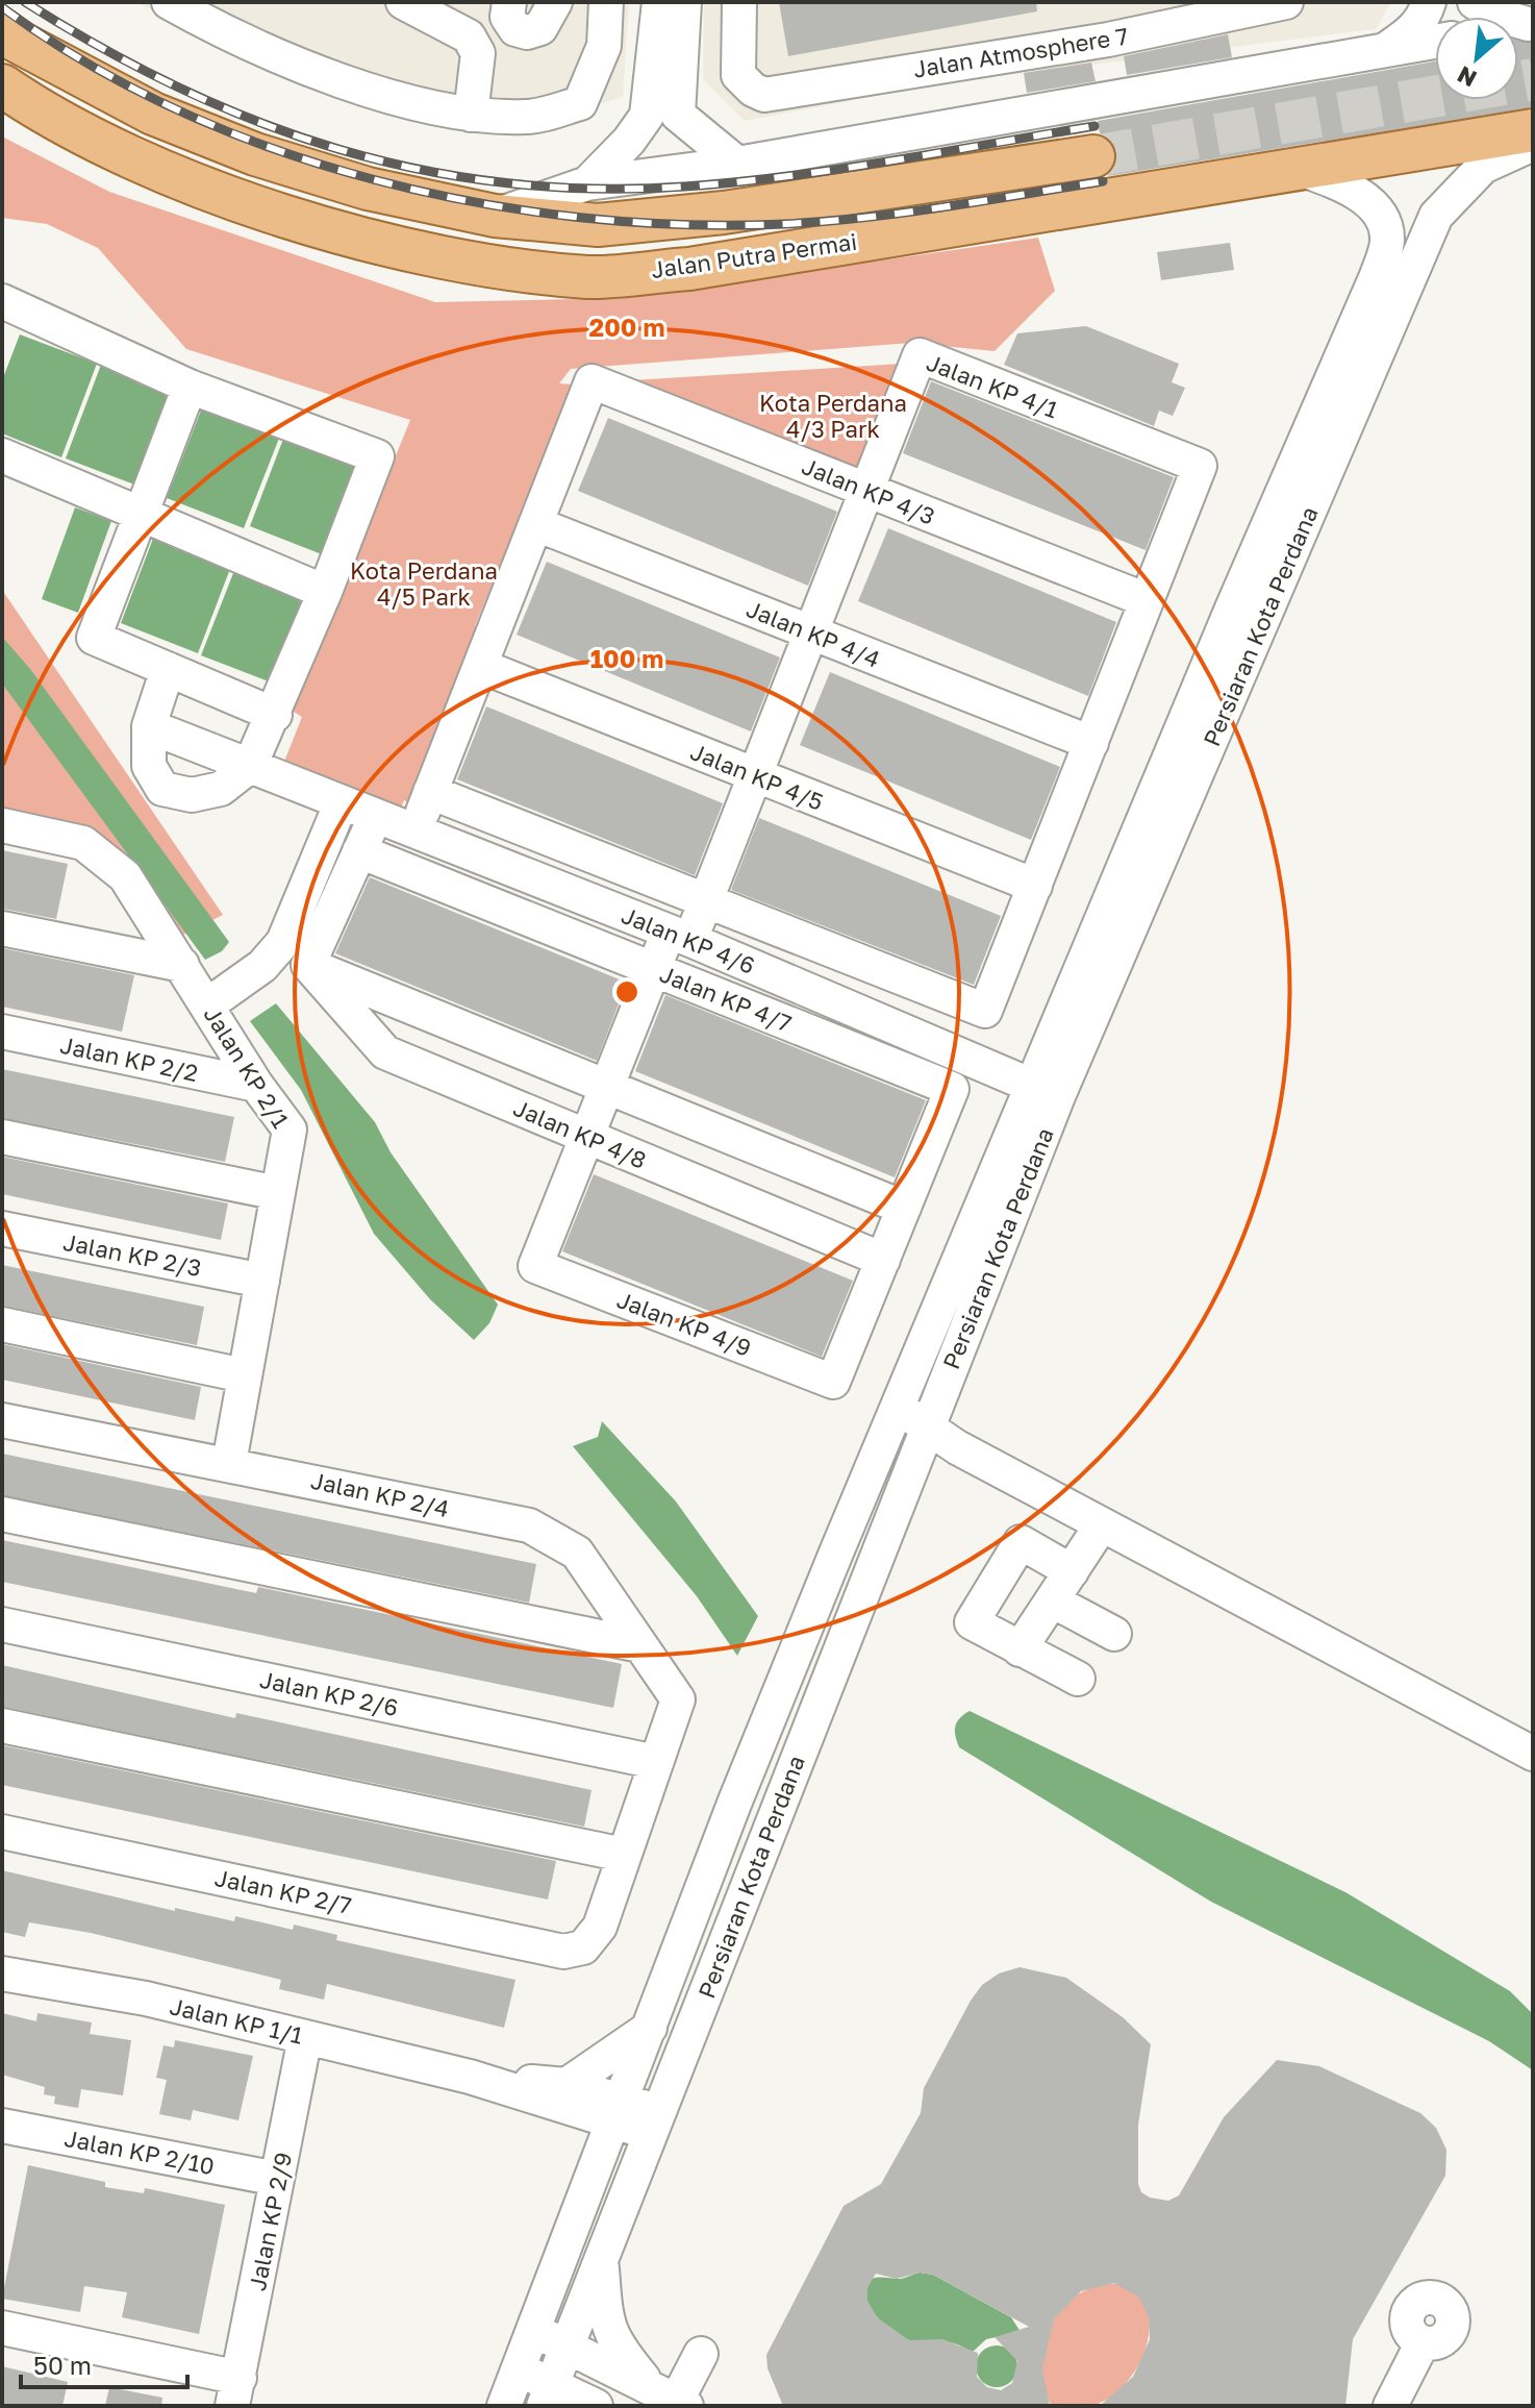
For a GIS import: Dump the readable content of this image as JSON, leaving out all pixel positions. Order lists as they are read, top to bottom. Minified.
{"streets":{"main road":["Jalan Putra Permai"],"street":["Jalan Atmosphere 7","Jalan KP 4/1","Jalan KP 4/3","Persiaran Kota Perdana","Jalan KP 4/4","Jalan KP 4/5","Jalan KP 4/6","Jalan KP 4/7","Jalan KP 2/2","Jalan KP 2/1","Jalan KP 4/8","Jalan KP 2/3","Jalan KP 4/9","Jalan KP 2/4","Jalan KP 2/6","Jalan KP 2/7","Jalan KP 1/1","Jalan KP 2/10","Jalan KP 2/9"]},"crossings":[["Jalan Putra Permai","Persiaran Kota Perdana"],["Jalan KP 4/1","Jalan KP 4/3"],["Jalan KP 4/3","Jalan KP 4/4"],["Persiaran Kota Perdana","Jalan KP 4/6"],["Persiaran Kota Perdana","Jalan KP 1/1"],["Jalan KP 4/5","Jalan KP 4/6"],["Jalan KP 2/2","Jalan KP 2/1"],["Jalan KP 2/1","Jalan KP 2/3"],["Jalan KP 2/1","Jalan KP 2/4"],["Jalan KP 4/8","Jalan KP 4/9"],["Jalan KP 2/4","Jalan KP 2/6"],["Jalan KP 1/1","Jalan KP 2/9"],["Jalan KP 2/10","Jalan KP 2/9"]],"parks":["Kota Perdana 4/3 Park","Kota Perdana 4/5 Park"],"scale_bar":"50 m","north":"bottom left","rings":["200 m","100 m"]}
